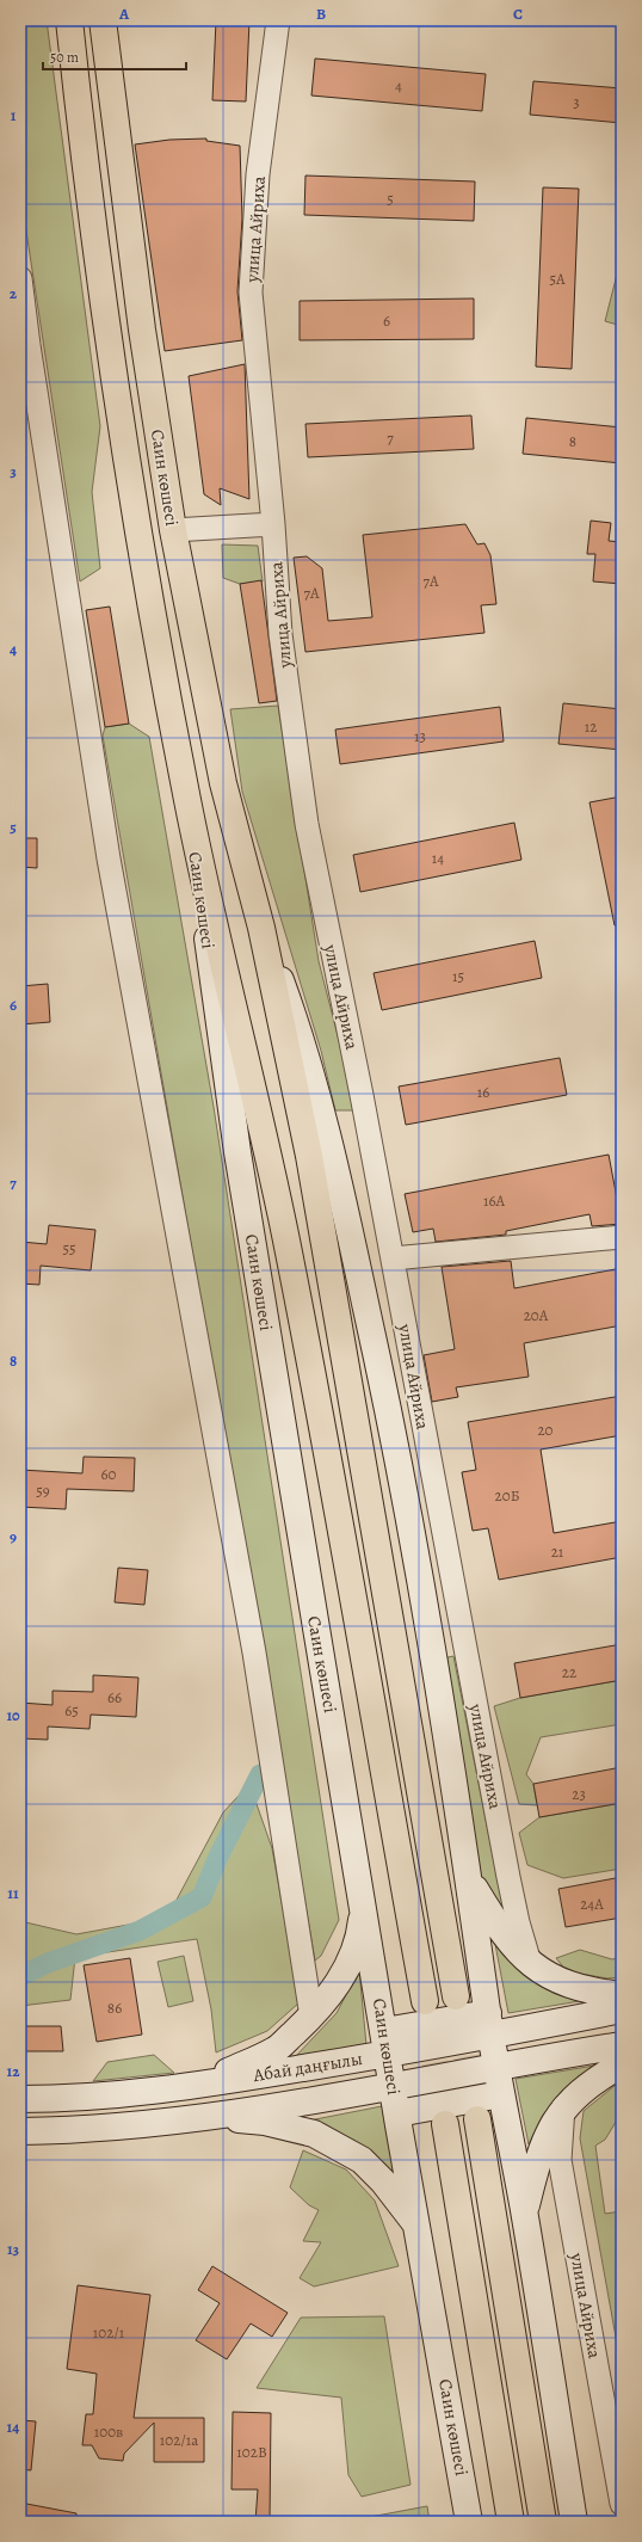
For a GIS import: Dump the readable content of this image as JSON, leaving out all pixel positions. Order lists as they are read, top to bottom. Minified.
{"streets":{"main road":["Саин көшесі","Абай даңғылы"],"street":["улица Айриха"]},"crossings":[["Саин көшесі","Абай даңғылы"]],"house_numbers":["4","3","5","5А","6","7","8","7А","7А","12","13","14","15","16","16А","55","20А","20","60","59","20Б","21","22","66","65","23","24А","86","102/1","100в","102/1а","102В"],"scale_bar":"50 m","grid":{"columns":["A","B","C"],"rows":["1","2","3","4","5","6","7","8","9","10","11","12","13","14"]}}
